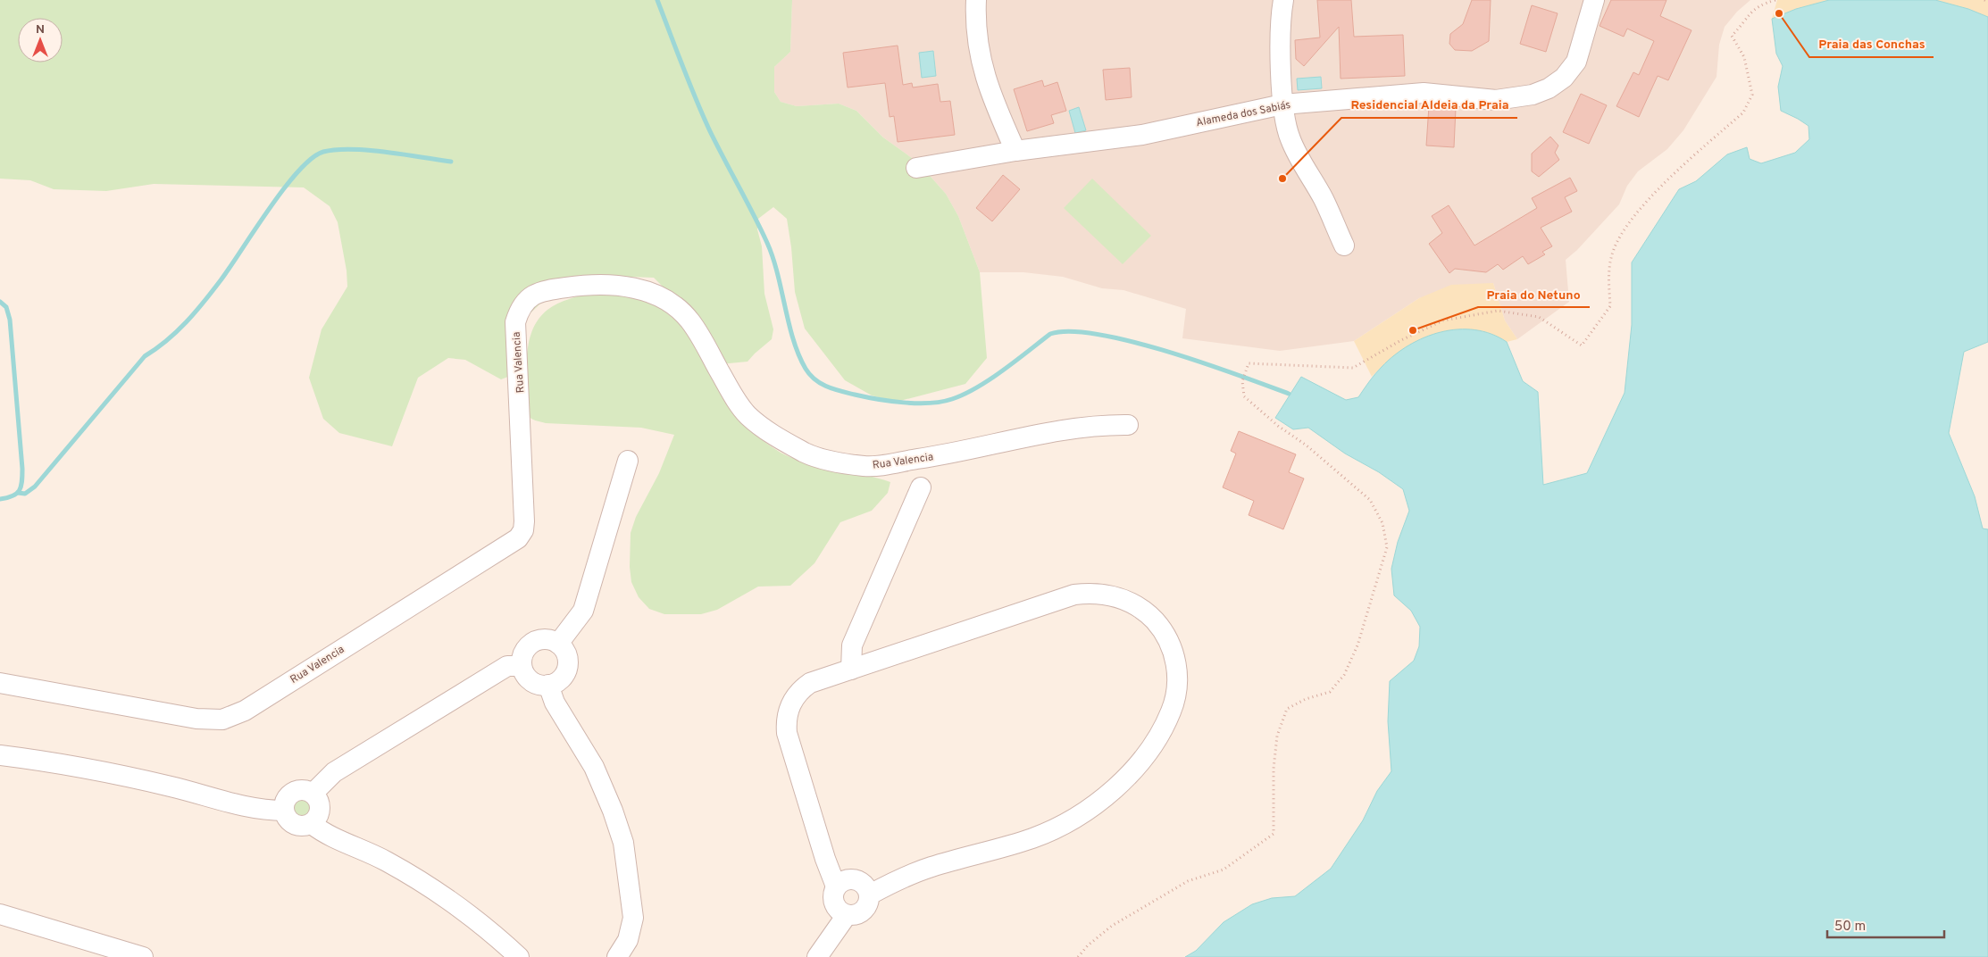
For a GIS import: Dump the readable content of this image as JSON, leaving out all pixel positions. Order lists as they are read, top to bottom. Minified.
{"streets":{"street":["Alameda dos Sabiás","Rua Valencia"]},"places":["Praia das Conchas","Residencial Aldeia da Praia","Praia do Netuno"],"scale_bar":"50 m","north":"top"}
